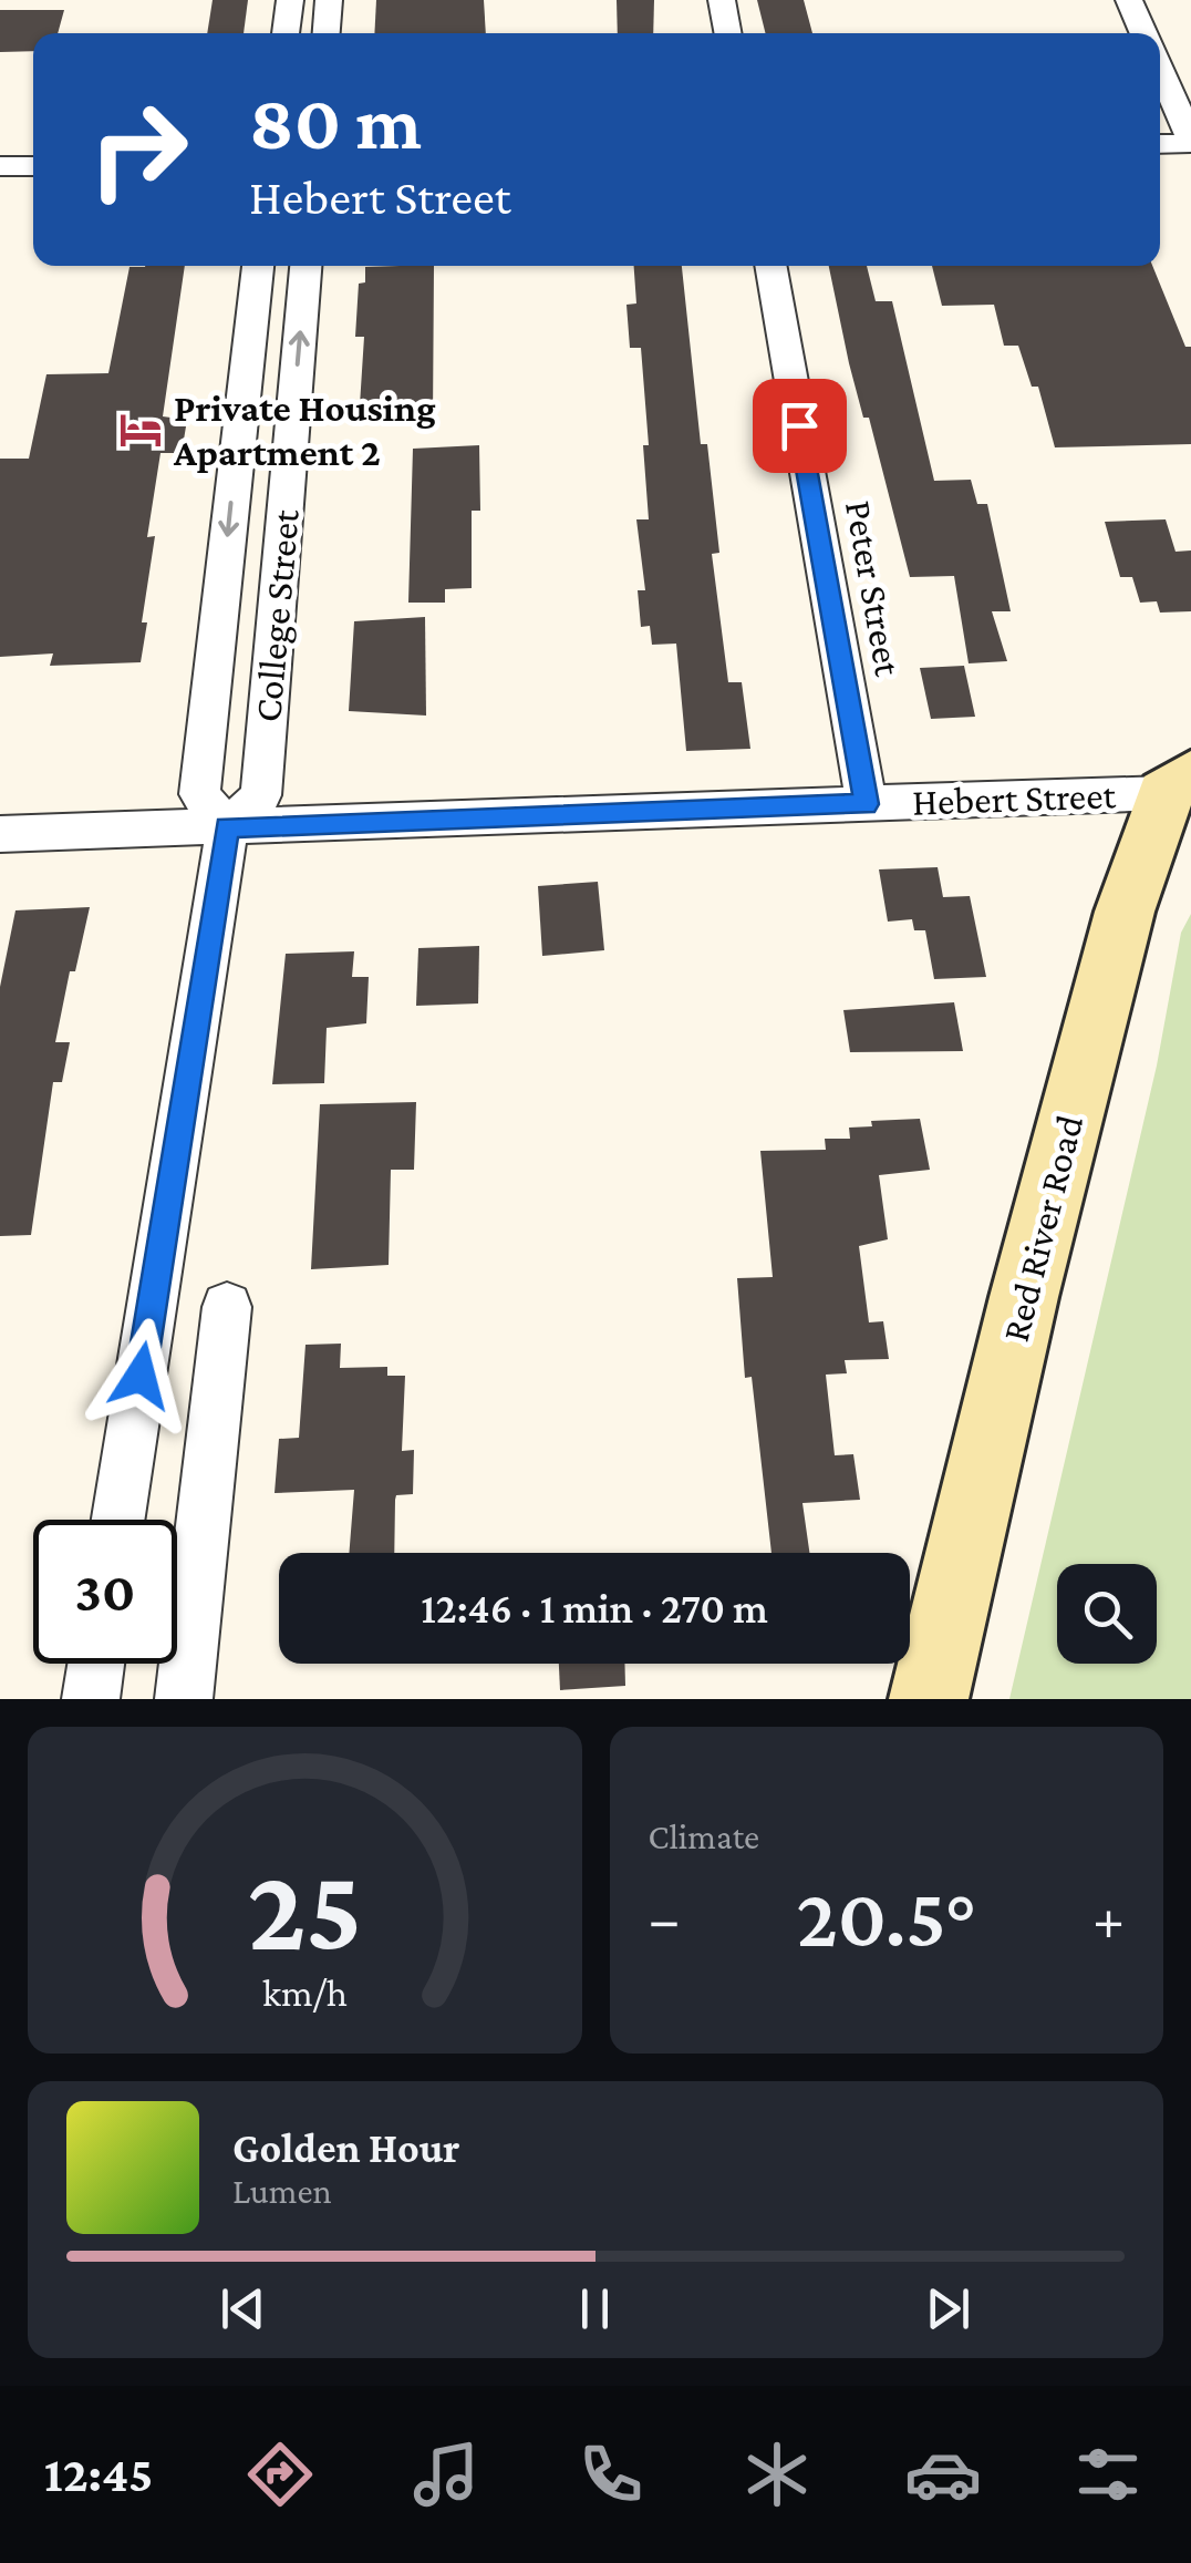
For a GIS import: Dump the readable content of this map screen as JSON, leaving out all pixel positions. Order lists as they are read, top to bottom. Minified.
{"streets":{"main road":["Red River Road"],"street":["Peter Street","College Street","Hebert Street"]},"crossings":[["Peter Street","Hebert Street"],["College Street","Hebert Street"],["Hebert Street","Red River Road"]],"places":{"hotel":["Private Housing Apartment 2"]},"page":{"turn":["80 m","Hebert Street"],"limit":"30","trip":"12:46 · 1 min · 270 m","tile":"Climate","heat":["−","20.5°","+"],"song":["Golden Hour","Lumen"],"tabs":"12:45","gauge":["25","km/h"]}}
